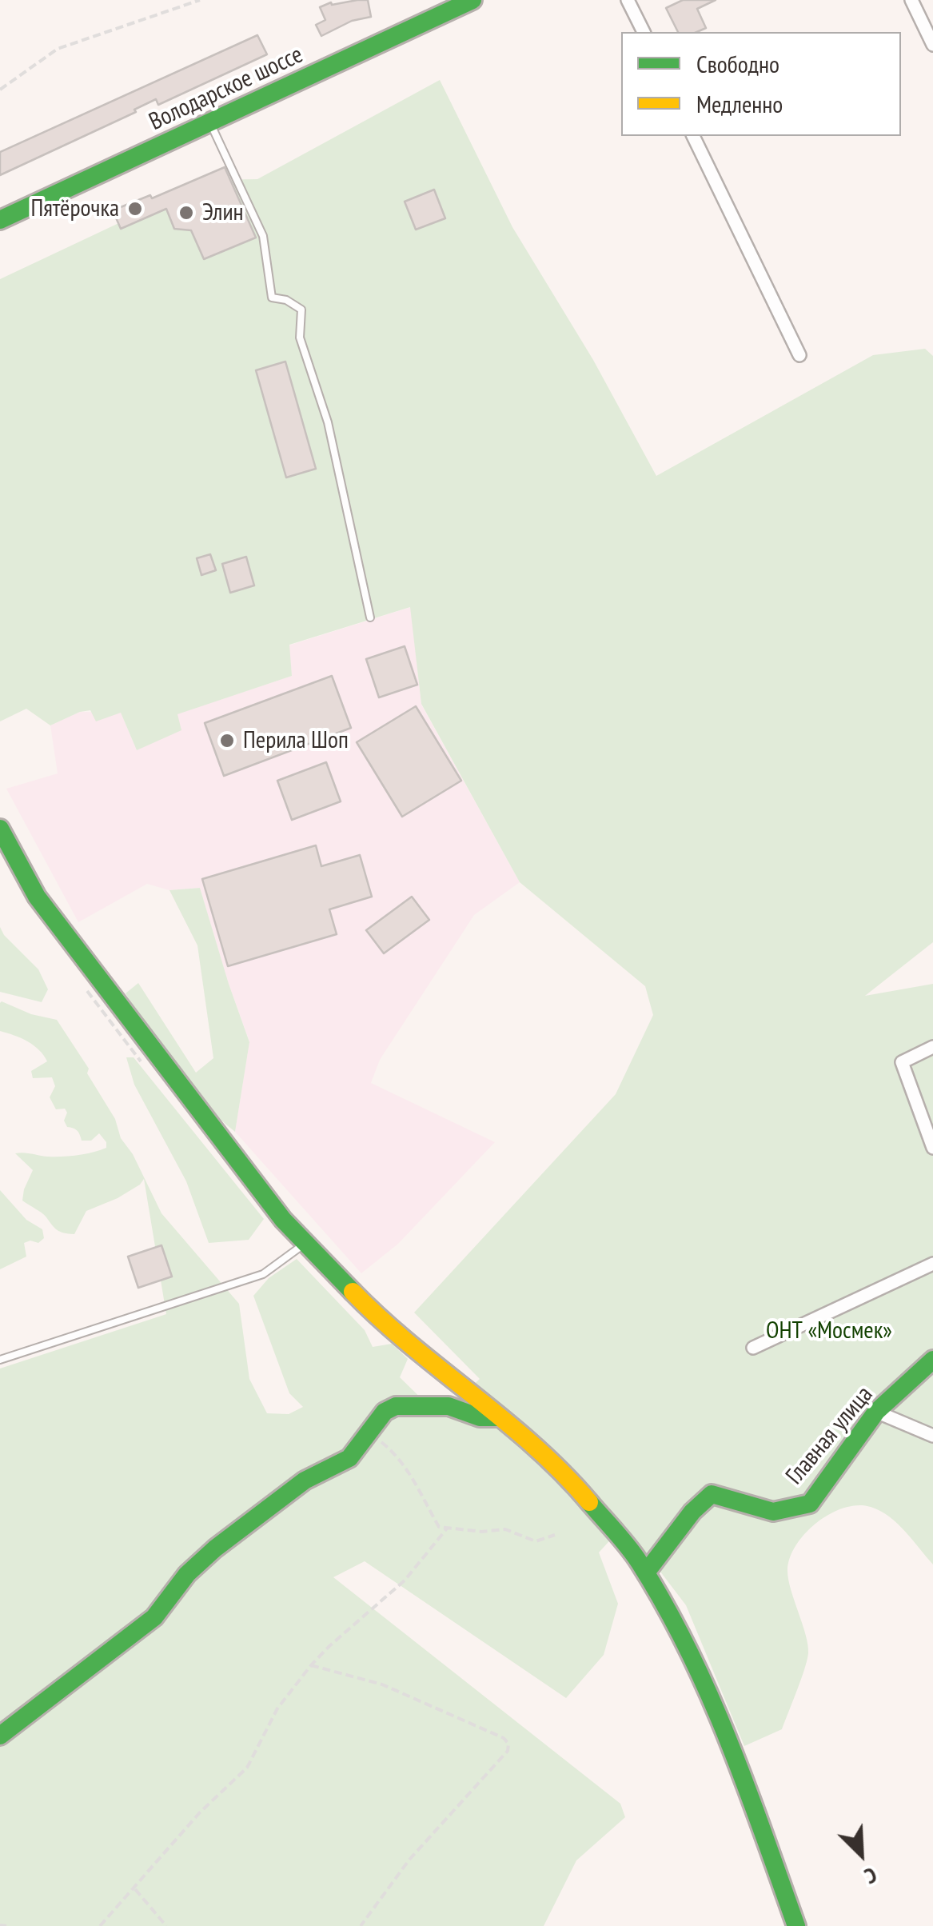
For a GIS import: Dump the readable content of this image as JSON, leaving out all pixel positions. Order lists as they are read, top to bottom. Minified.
{"streets":{"street":["Володарское шоссе","Главная улица"]},"parks":["ОНТ «Мосмек»"],"places":["Пятёрочка","Элин","Перила Шоп"],"legend":["Свободно","Медленно"],"north":"bottom right"}
